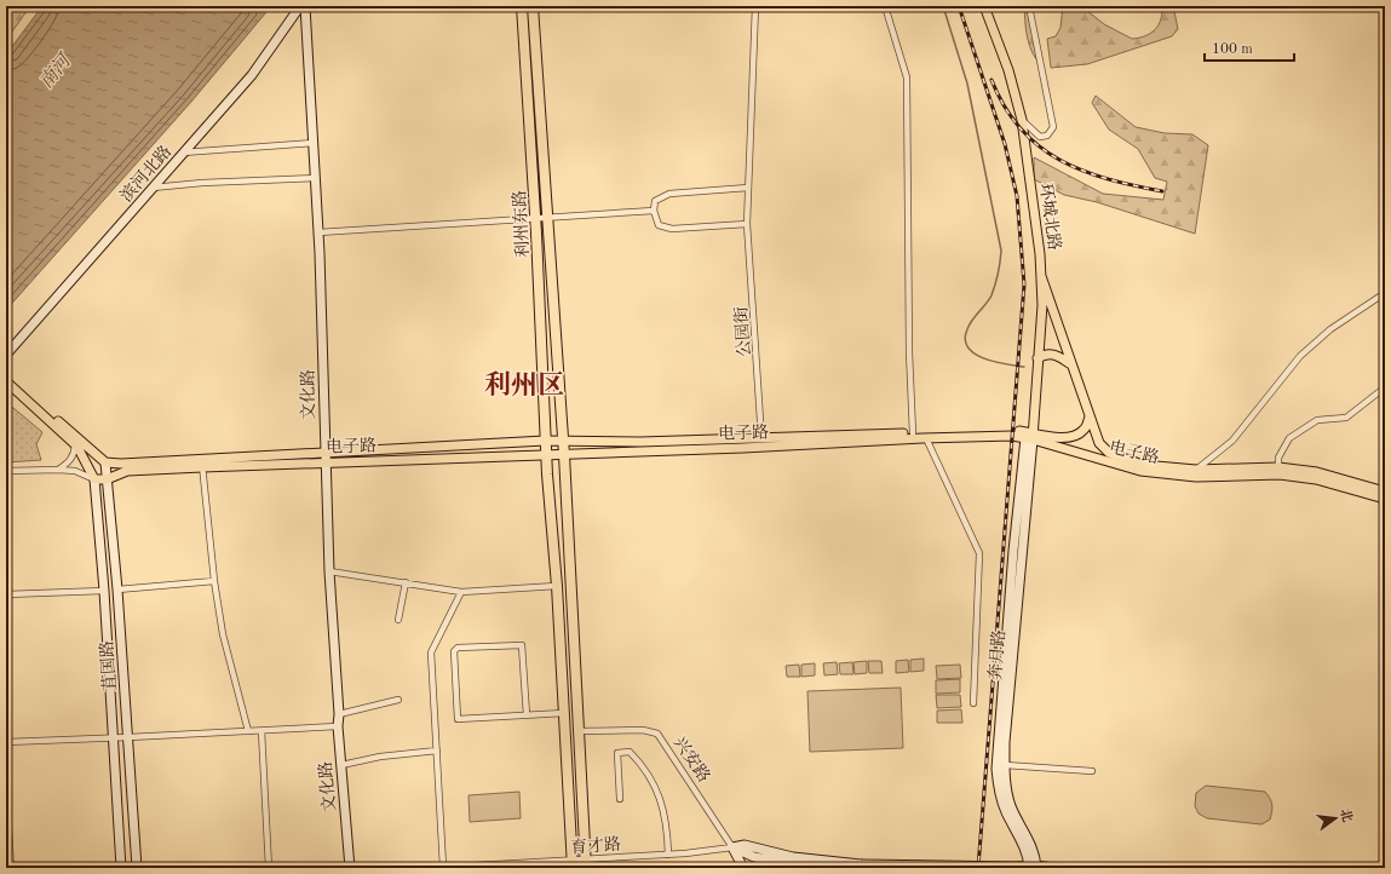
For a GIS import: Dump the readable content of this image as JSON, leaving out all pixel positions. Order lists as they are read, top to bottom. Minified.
{"streets":{"highway":["利州东路"],"main road":["环城北路","电子路"],"street":["滨河北路","公园街","文化路","奔月路","苴国路","兴安路","育才路"]},"crossings":[["环城北路","电子路"],["环城北路","奔月路"],["利州东路","电子路"],["利州东路","兴安路"],["利州东路","育才路"],["公园街","电子路"],["文化路","电子路"],["电子路","奔月路"],["电子路","苴国路"],["兴安路","育才路"]],"districts":["利州区"],"water":["南河"],"scale_bar":"100 m","north":"right"}
